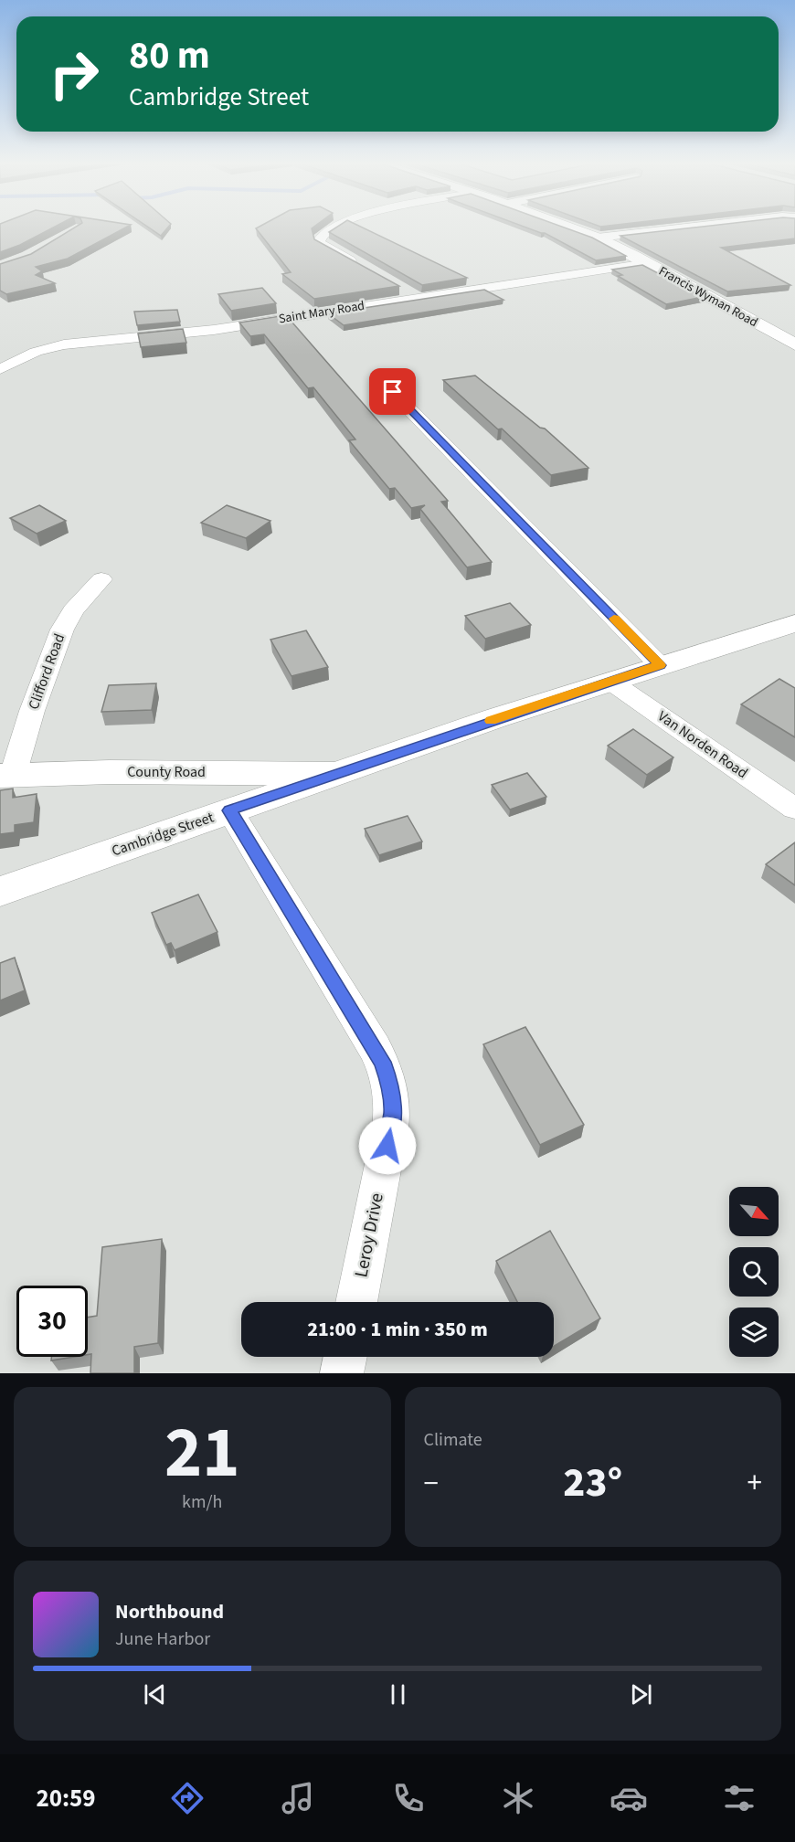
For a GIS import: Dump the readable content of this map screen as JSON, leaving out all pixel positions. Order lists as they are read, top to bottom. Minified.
{"streets":{"main road":["Francis Wyman Road","County Road","Cambridge Street"],"street":["Saint Mary Road","Clifford Road","Van Norden Road","Leroy Drive"]},"crossings":[["Francis Wyman Road","Saint Mary Road"],["Clifford Road","County Road"],["Van Norden Road","Cambridge Street"],["County Road","Cambridge Street"],["Cambridge Street","Leroy Drive"]],"north":"bottom right","page":{"turn":["80 m","Cambridge Street"],"limit":"30","trip":"21:00 · 1 min · 350 m","tile":[["21","km/h"],"Climate"],"heat":["−","23°","+"],"song":["Northbound","June Harbor"],"tabs":"20:59"}}
